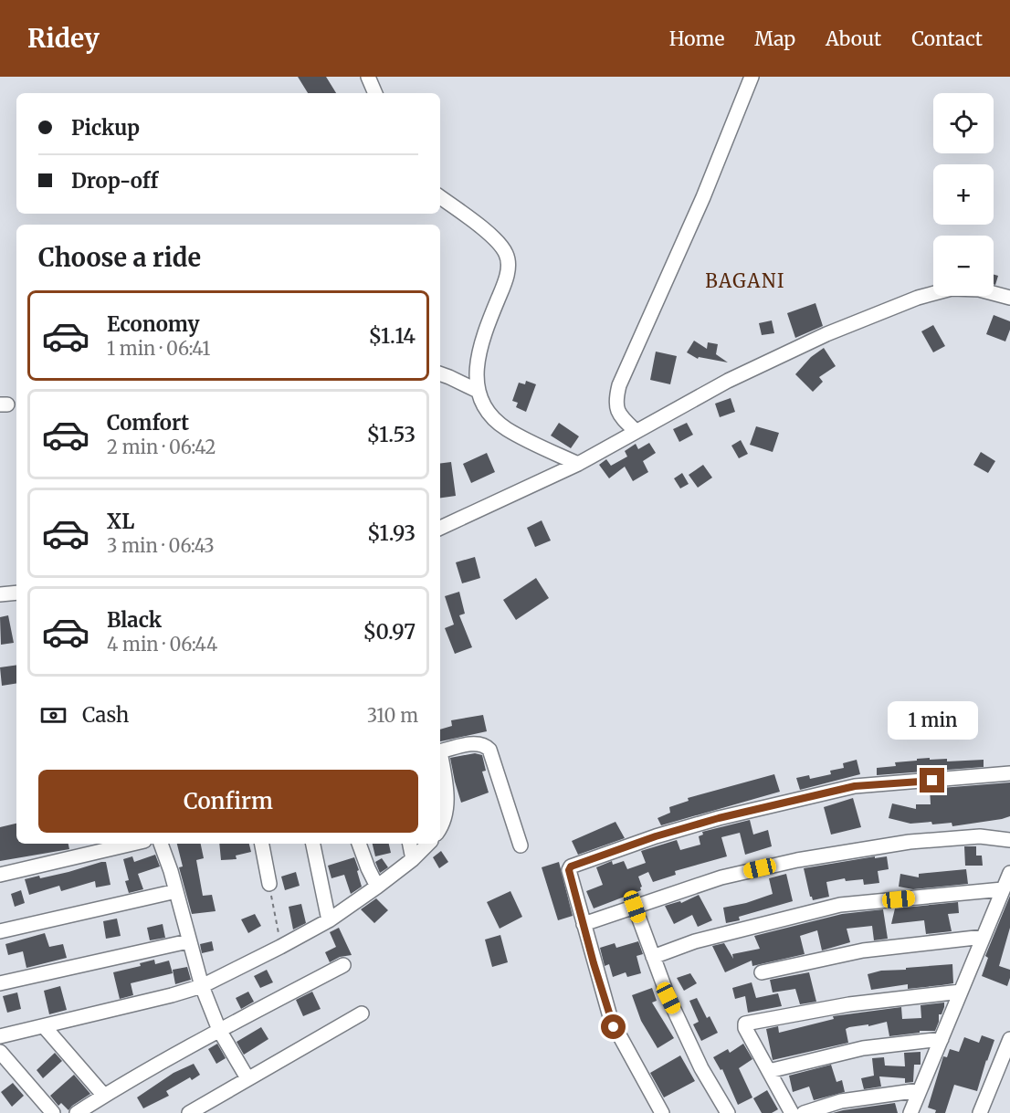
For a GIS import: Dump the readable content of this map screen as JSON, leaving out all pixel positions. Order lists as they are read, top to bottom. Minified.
{"districts":["BAGANI"],"page":{"header":"Ridey","nav":["Home","Map","About","Contact"],"map_buttons":["+","−"],"banner":["Pickup","Drop-off"],"heading":"Choose a ride","list":[{"name":"Economy","note":"1 min · 06:41","value":"$1.14"},{"name":"Comfort","note":"2 min · 06:42","value":"$1.53"},{"name":"XL","note":"3 min · 06:43","value":"$1.93"},{"name":"Black","note":"4 min · 06:44","value":"$0.97"}],"pay":["Cash","310 m"],"bubble":"1 min","buttons":"Confirm"}}
